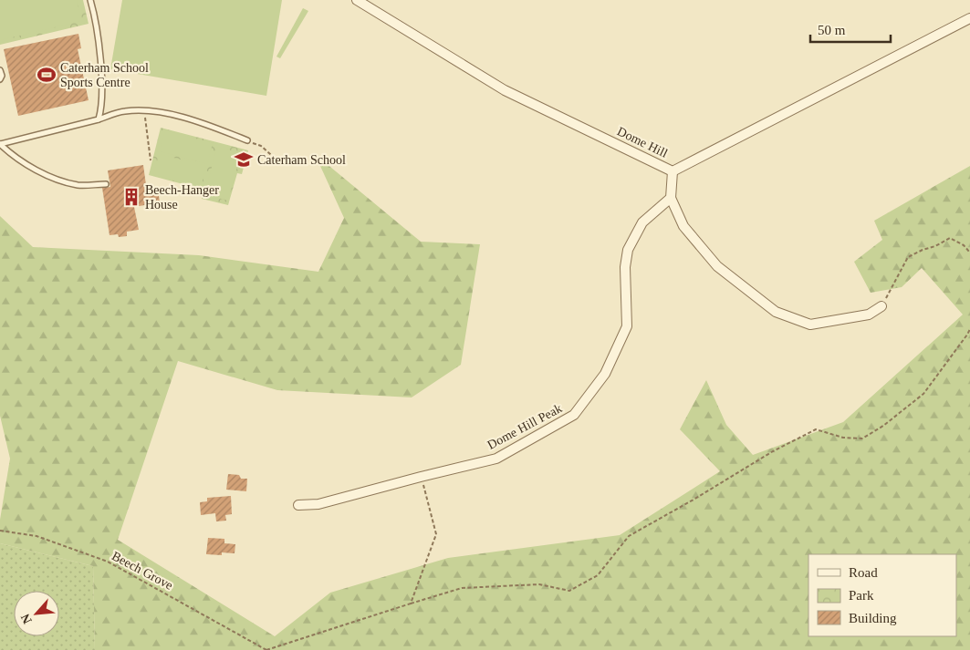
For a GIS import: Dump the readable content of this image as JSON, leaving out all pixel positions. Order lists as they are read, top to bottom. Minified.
{"streets":{"street":["Dome Hill","Dome Hill Peak"],"path":["Beech Grove"]},"places":{"sports":["Caterham School Sports Centre"],"school or university":["Caterham School"],"building":["Beech-Hanger House"]},"legend":["Road","Park","Building"],"scale_bar":"50 m","north":"bottom left"}
